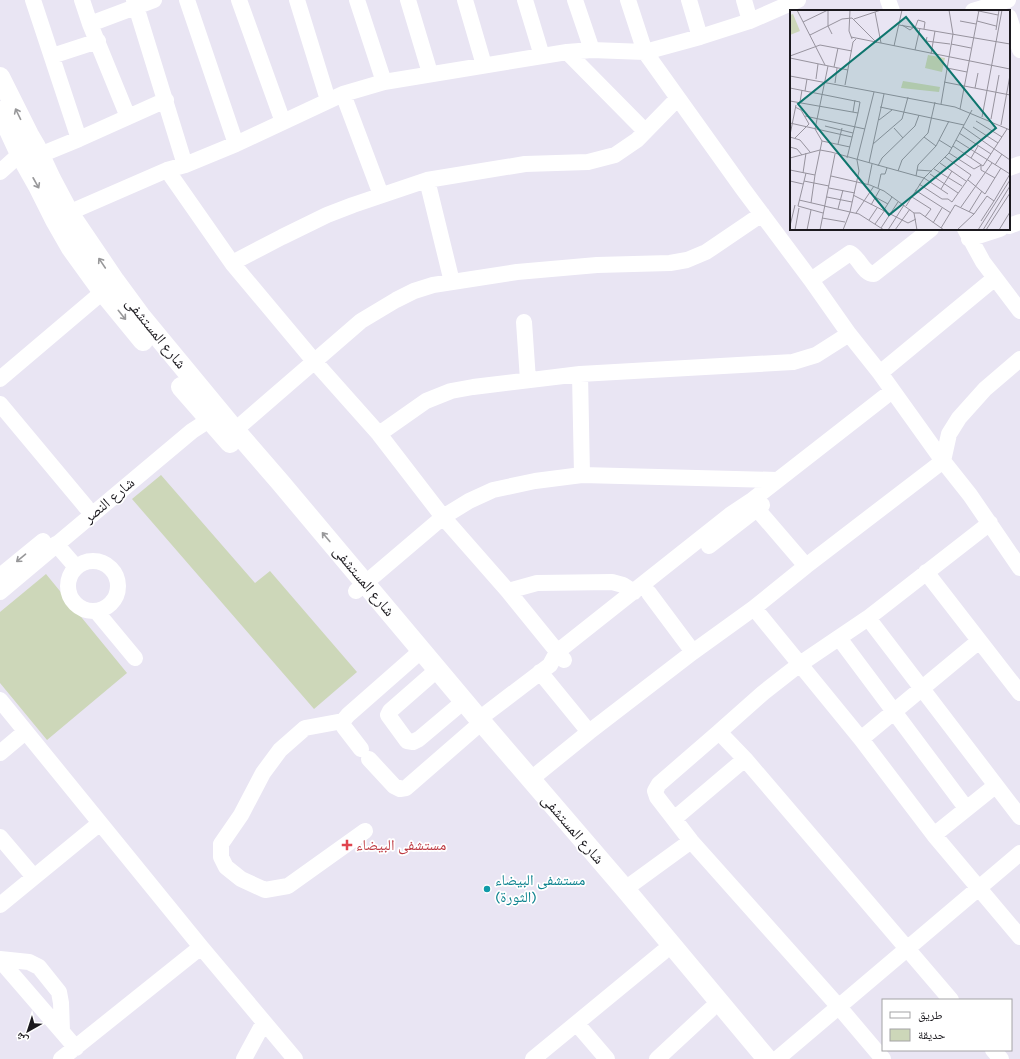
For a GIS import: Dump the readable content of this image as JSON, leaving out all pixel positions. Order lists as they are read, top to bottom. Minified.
{"streets":{"main road":["شارع المستشفى"],"street":["شارع النصر"]},"crossings":[["شارع المستشفى","شارع النصر"]],"places":{"health":["مستشفى البيضاء"],"other":["مستشفى البيضاء (الثورة)"]},"legend":["طريق","حديقة"],"north":"bottom left"}
